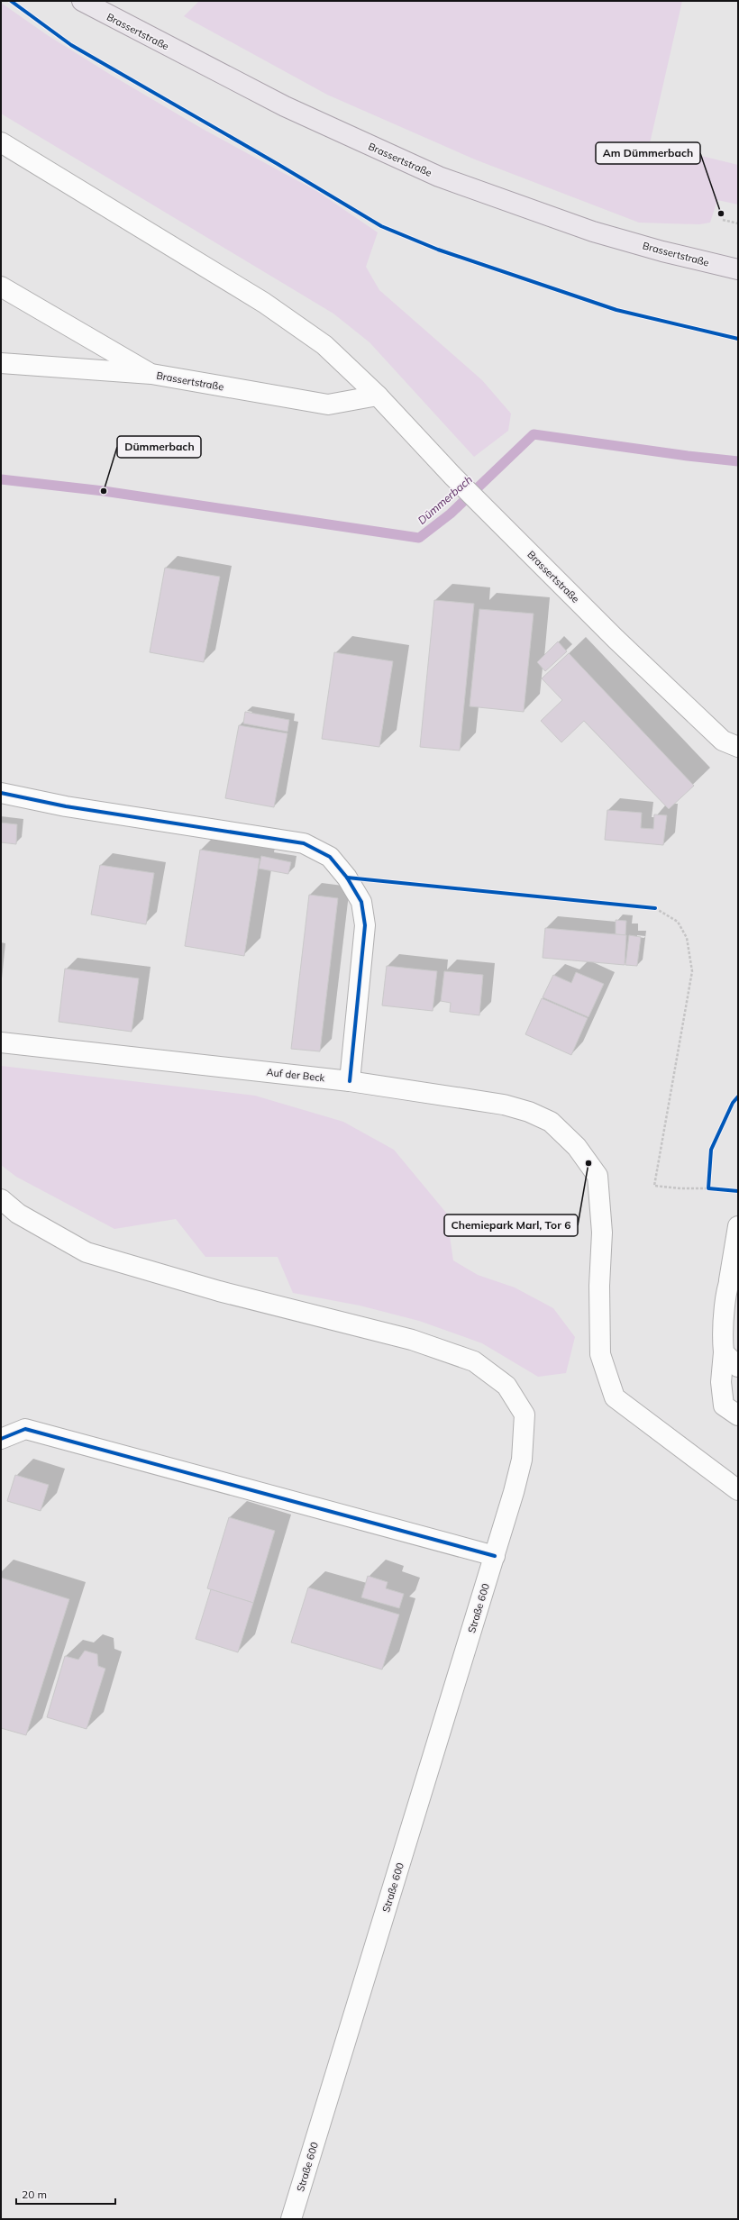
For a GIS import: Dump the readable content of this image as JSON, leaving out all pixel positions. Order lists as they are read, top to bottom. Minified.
{"streets":{"main road":["Brassertstraße"],"street":["Auf der Beck","Straße 600"]},"water":["Dümmerbach"],"places":["Am Dümmerbach","Dümmerbach","Chemiepark Marl, Tor 6"],"scale_bar":"20 m"}
